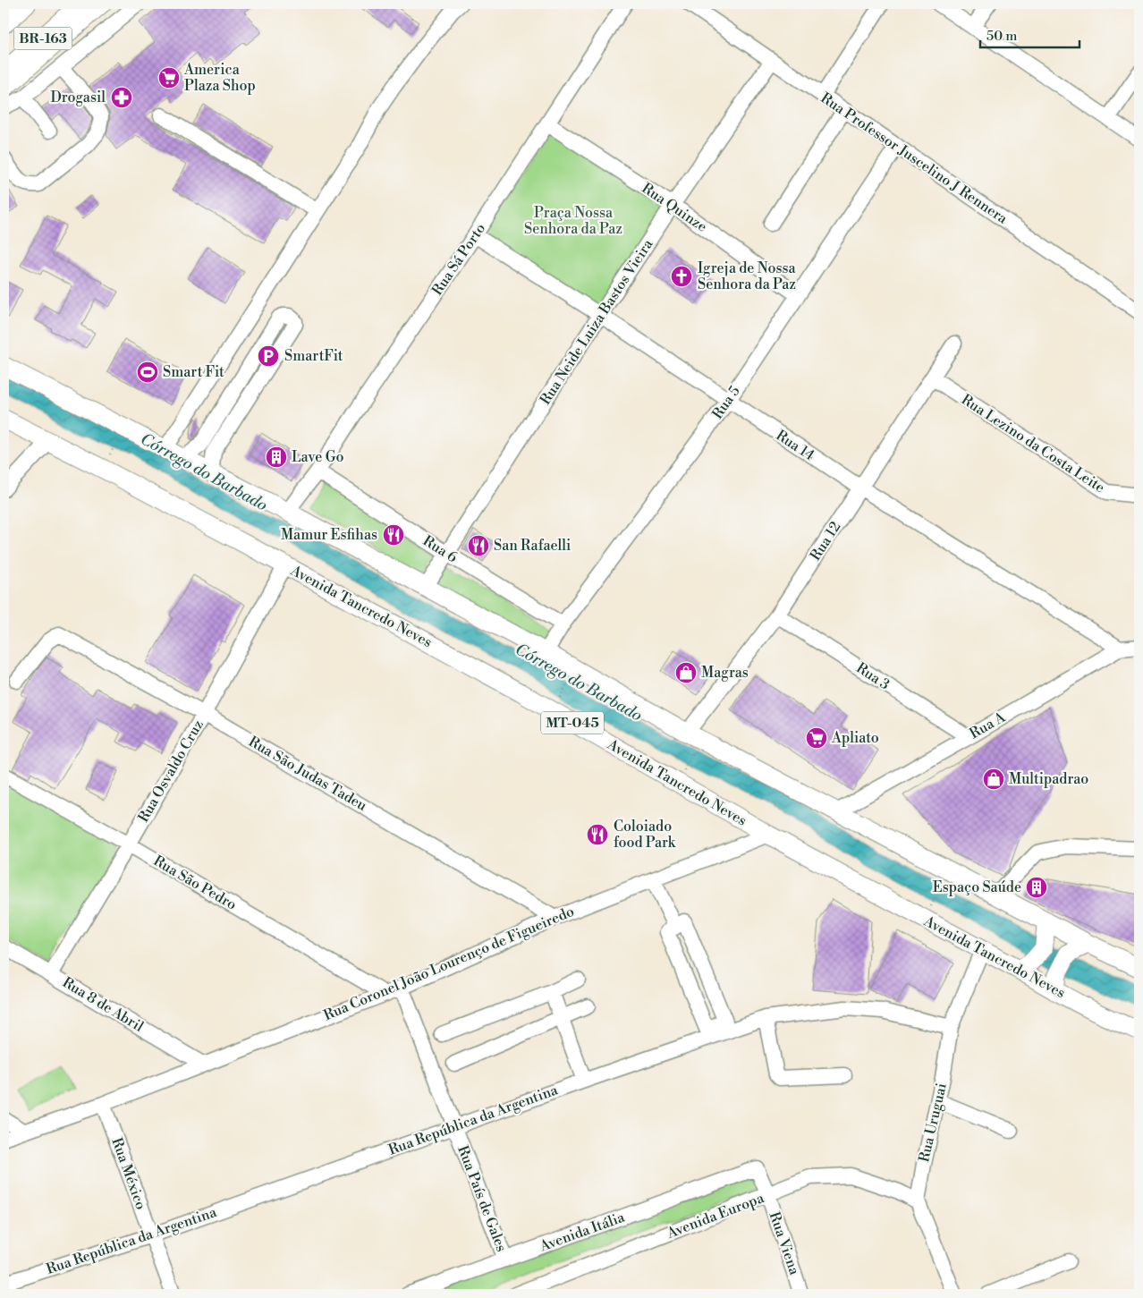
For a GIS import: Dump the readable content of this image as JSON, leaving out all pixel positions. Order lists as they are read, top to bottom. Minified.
{"streets":{"highway":["BR-163"],"main road":["Avenida Tancredo Neves","MT-045"],"street":["Rua Professor Juscelino J Rennera","Rua Quinze","Rua Sá Porto","Rua Neide Luiza Bastos Vieira","Rua 5","Rua Lezino da Costa Leite","Rua 14","Rua 12","Rua 6","Rua 3","Rua A","Rua Osvaldo Cruz","Rua São Judas Tadeu","Rua São Pedro","Rua Coronel João Lourenço de Figueiredo","Rua 8 de Abril","Rua República da Argentina","Rua Uruguai","Rua México","Rua País de Gales","Avenida Europa","Avenida Itália","Rua Viena"]},"crossings":[["Rua Professor Juscelino J Rennera","Rua Neide Luiza Bastos Vieira"],["Rua Professor Juscelino J Rennera","Rua 5"],["Rua Quinze","Rua Sá Porto"],["Rua Quinze","Rua Neide Luiza Bastos Vieira"],["Rua Quinze","Rua 5"],["Rua Sá Porto","Rua 14"],["Rua Sá Porto","Rua 6"],["Rua Neide Luiza Bastos Vieira","Rua 14"],["Rua Neide Luiza Bastos Vieira","Rua 6"],["Rua 5","Rua 14"],["Rua 5","Rua 6"],["Rua Lezino da Costa Leite","Rua 12"],["Rua 14","Rua 12"],["Rua 14","Rua A"],["Rua 12","Rua 3"],["Avenida Tancredo Neves","Rua Osvaldo Cruz"],["Avenida Tancredo Neves","Rua Coronel João Lourenço de Figueiredo"],["Avenida Tancredo Neves","Rua Uruguai"],["Rua 3","Rua A"],["Rua Osvaldo Cruz","Rua São Judas Tadeu"],["Rua Osvaldo Cruz","Rua São Pedro"],["Rua Osvaldo Cruz","Rua 8 de Abril"],["Rua São Judas Tadeu","Rua Coronel João Lourenço de Figueiredo"],["Rua São Pedro","Rua Coronel João Lourenço de Figueiredo"],["Rua Coronel João Lourenço de Figueiredo","Rua 8 de Abril"],["Rua Coronel João Lourenço de Figueiredo","Rua México"],["Rua Coronel João Lourenço de Figueiredo","Rua País de Gales"],["Rua República da Argentina","Rua Uruguai"],["Rua República da Argentina","Rua México"],["Rua República da Argentina","Rua País de Gales"],["Rua Uruguai","Avenida Europa"],["Rua País de Gales","Avenida Itália"],["Avenida Europa","Rua Viena"],["Avenida Itália","Rua Viena"]],"water":["Córrego do Barbado"],"parks":["Praça Nossa Senhora da Paz"],"places":{"supermarket":["America Plaza Shop","Apliato"],"pharmacy":["Drogasil"],"church":["Igreja de Nossa Senhora da Paz"],"parking":["SmartFit"],"sports":["Smart Fit"],"building":["Lave Go","Espaço Saúde"],"restaurant":["Mamur Esfihas","San Rafaelli","Coloiado food Park"],"shop":["Magras","Multipadrao"]},"scale_bar":"50 m"}
